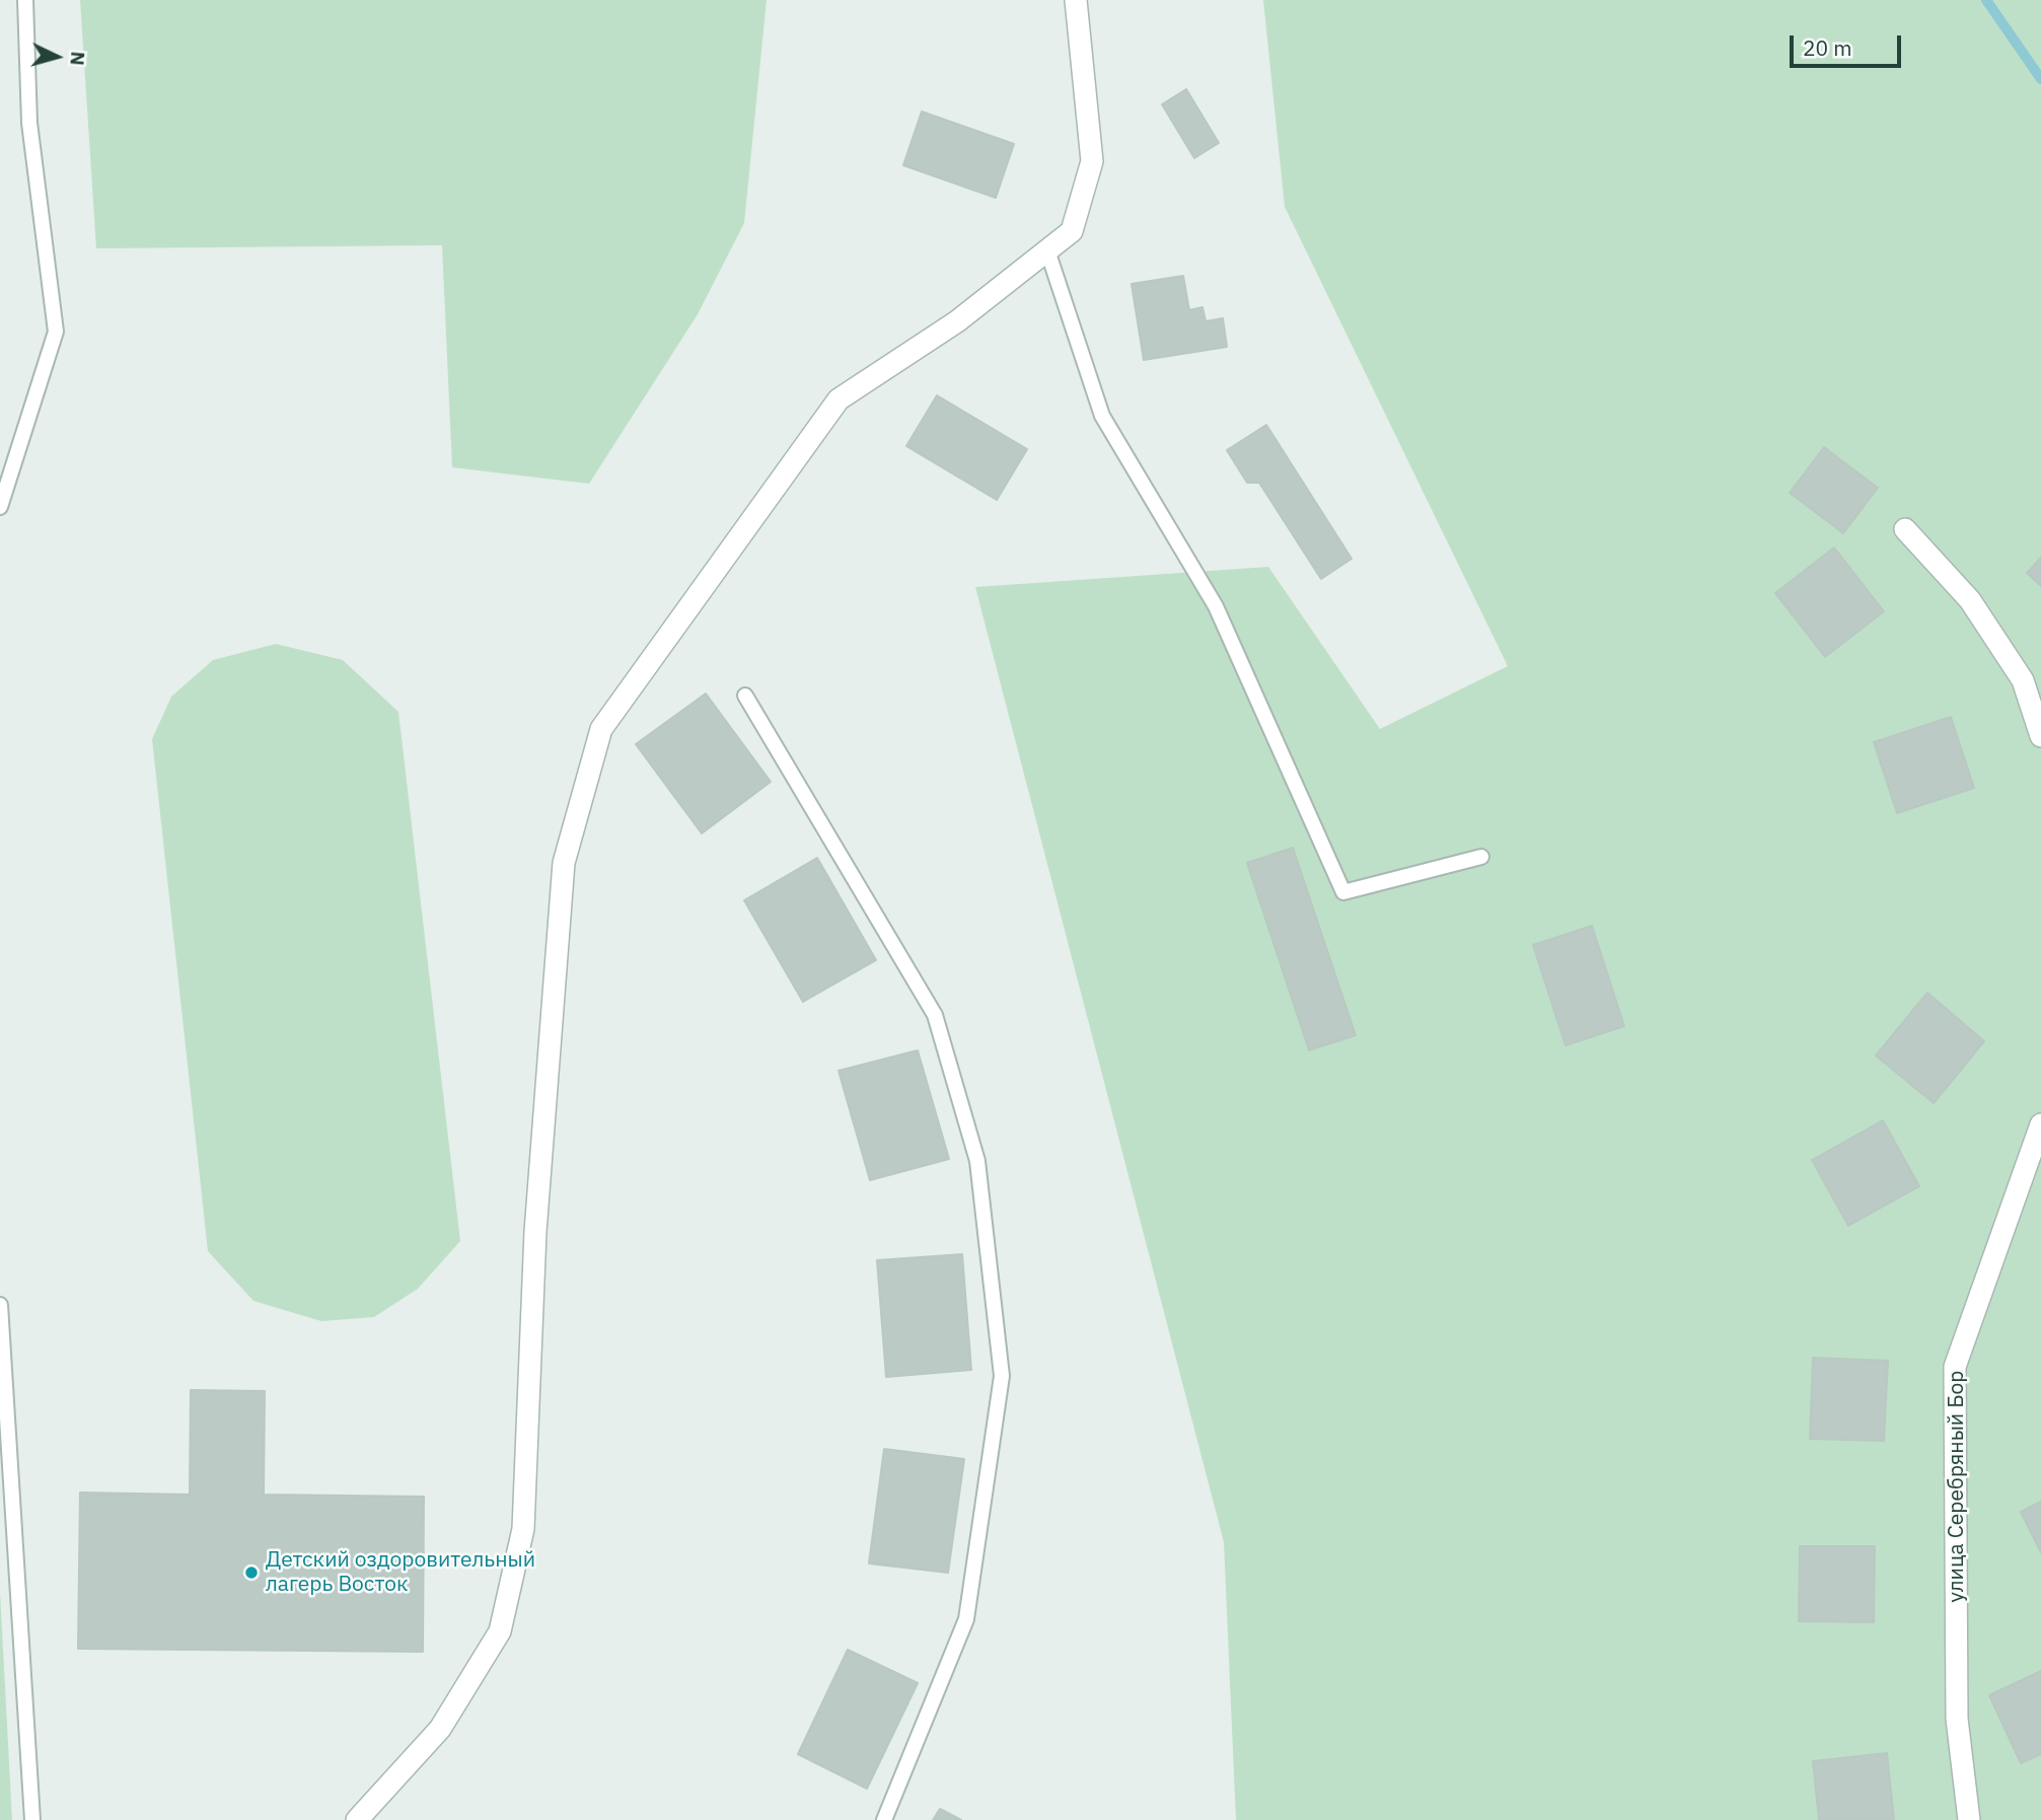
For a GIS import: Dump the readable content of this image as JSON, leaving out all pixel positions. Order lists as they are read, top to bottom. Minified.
{"streets":{"street":["улица Серебряный Бор"]},"places":["Детский оздоровительный лагерь Восток"],"scale_bar":"20 m","north":"right"}
